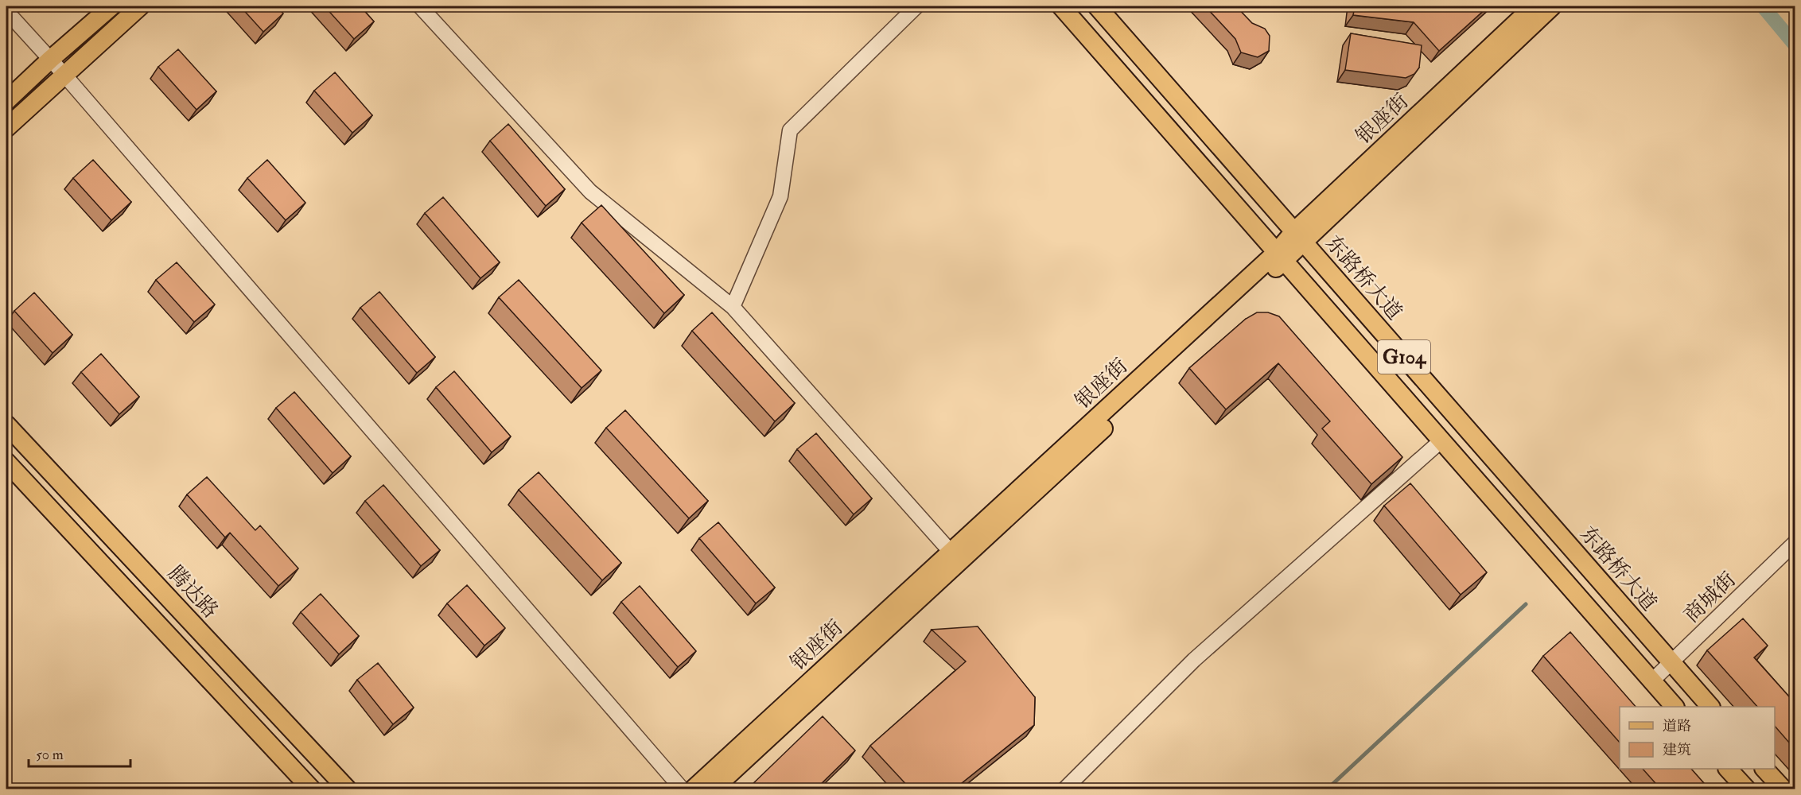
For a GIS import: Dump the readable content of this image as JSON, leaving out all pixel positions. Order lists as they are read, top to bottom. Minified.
{"streets":{"main road":["银座街","东路桥大道","G104","腾达路"],"street":["商城街"]},"crossings":[["银座街","东路桥大道"],["银座街","G104"],["东路桥大道","商城街"],["G104","商城街"]],"legend":["道路","建筑"],"scale_bar":"50 m"}
